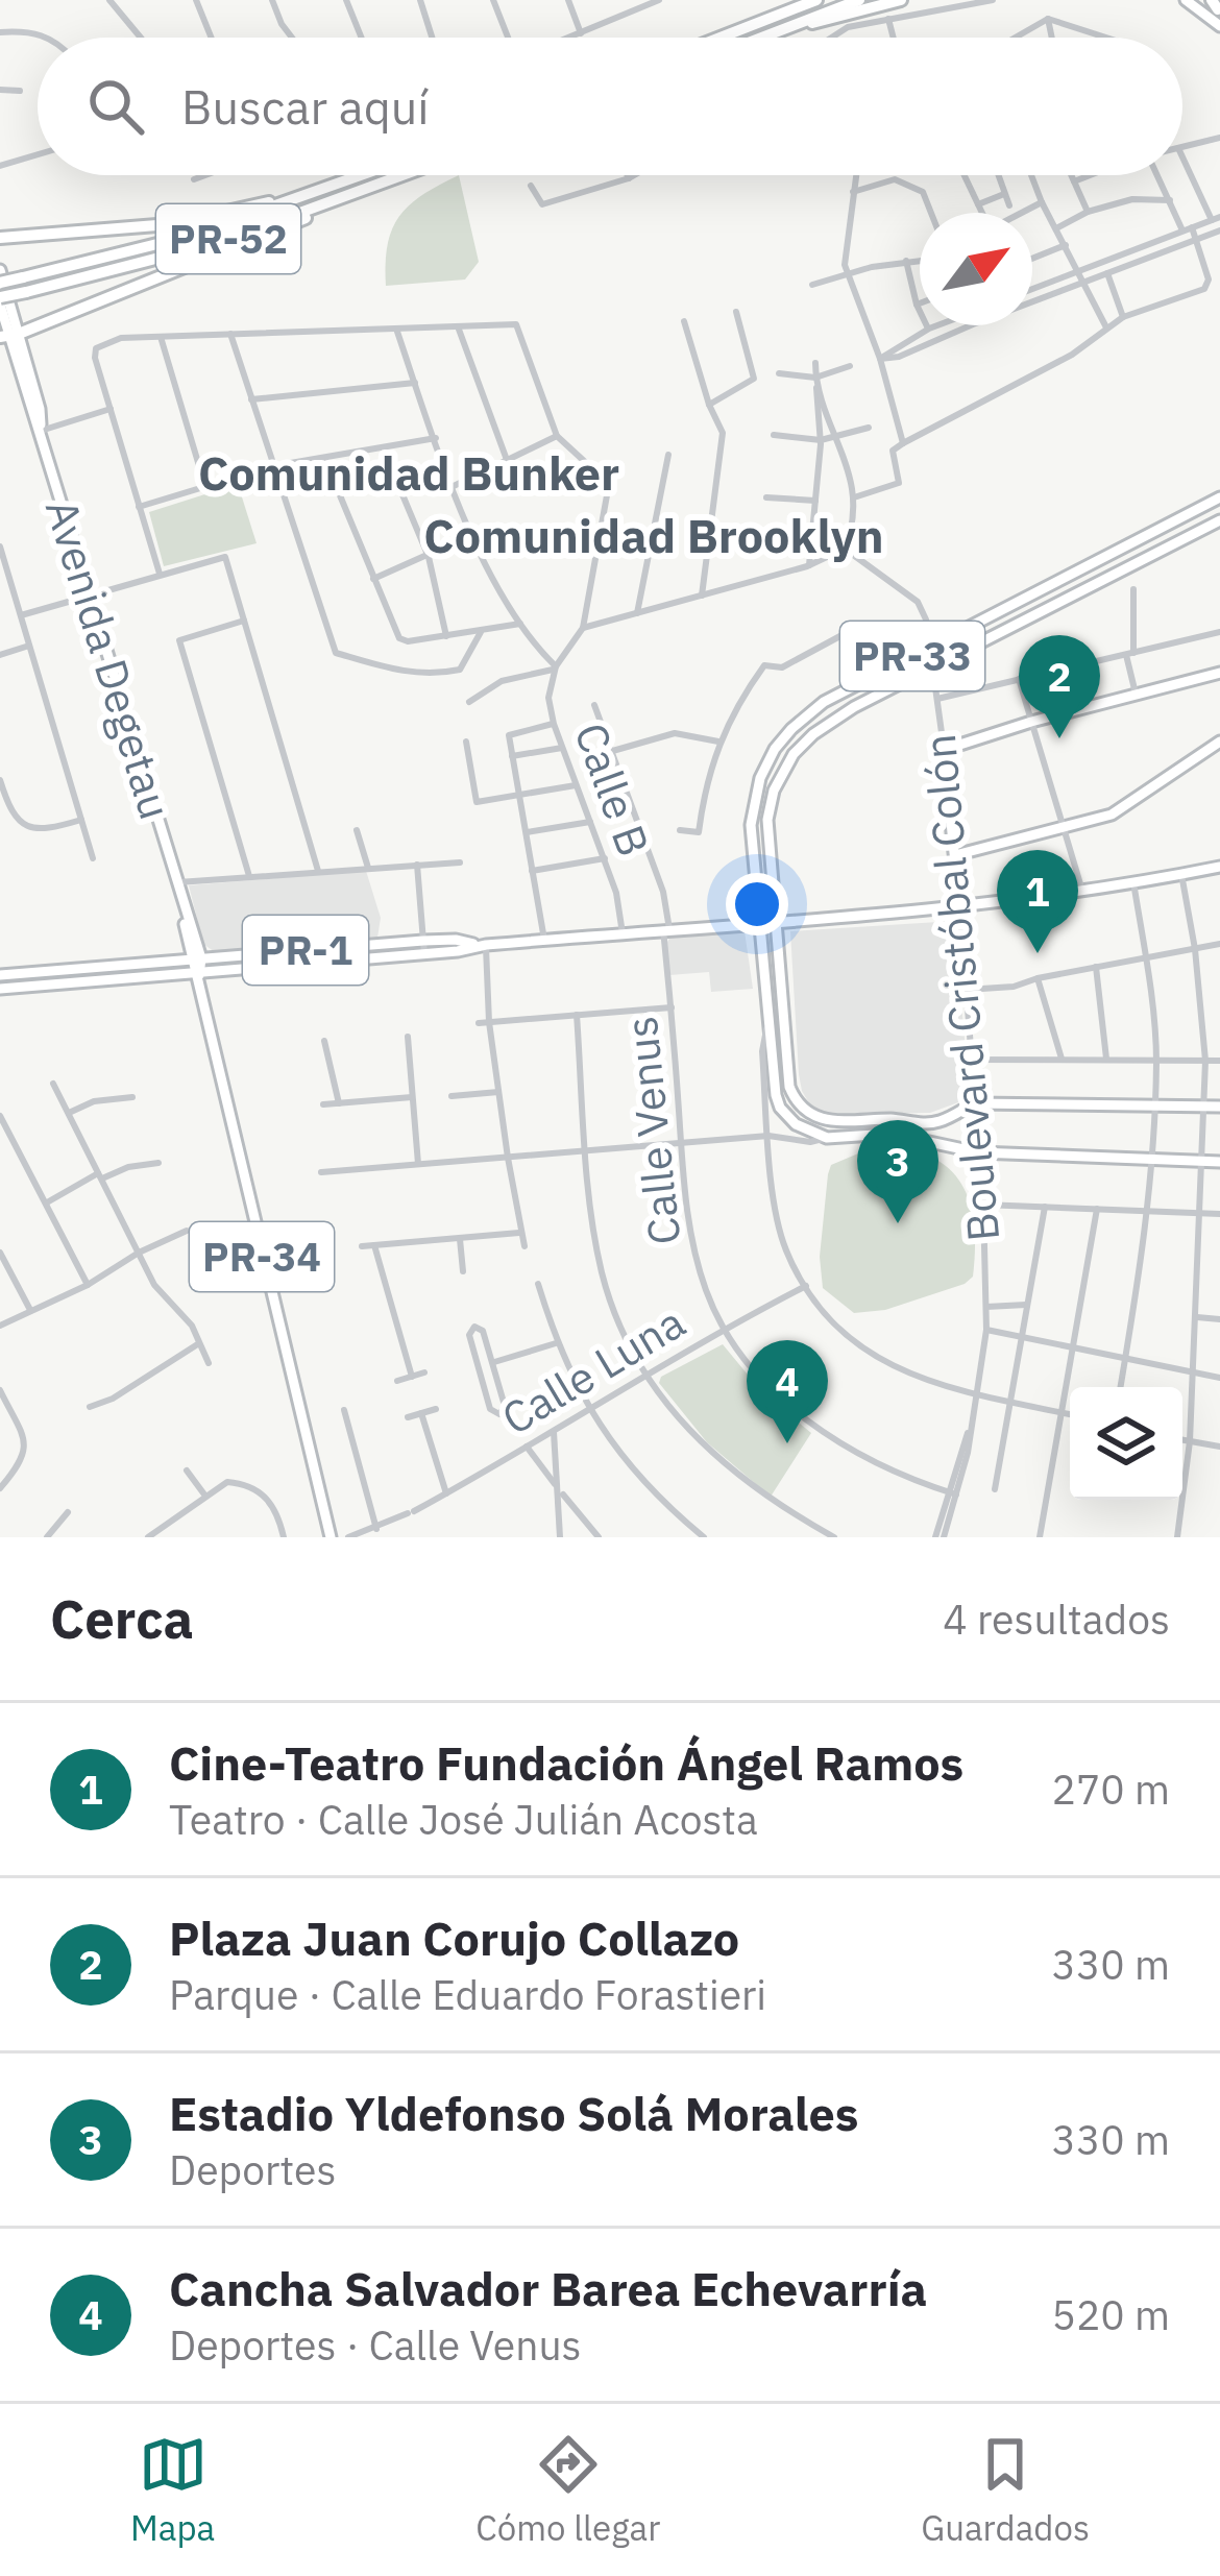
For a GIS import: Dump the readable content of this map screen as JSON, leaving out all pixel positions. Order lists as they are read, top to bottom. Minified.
{"streets":{"highway":["PR-52"],"main road":["PR-33","Avenida Degetau","PR-1","Boulevard Cristóbal Colón","PR-34"],"street":["Calle B","Calle Venus","Calle Luna"]},"crossings":[["PR-52","Avenida Degetau"],["PR-33","PR-1"],["PR-33","Boulevard Cristóbal Colón"],["Avenida Degetau","PR-1"],["Calle B","PR-1"],["PR-1","Boulevard Cristóbal Colón"],["PR-1","Calle Venus"],["Boulevard Cristóbal Colón","Calle Venus"],["Calle Venus","Calle Luna"]],"districts":["Comunidad Bunker","Comunidad Brooklyn"],"north":"top right","page":{"search":"Buscar aquí","pins":["2","1","3","4"],"heading":["Cerca","4 resultados"],"list":[{"mark":"1","name":"Cine-Teatro Fundación Ángel Ramos","note":"Teatro · Calle José Julián Acosta","value":"270 m"},{"mark":"2","name":"Plaza Juan Corujo Collazo","note":"Parque · Calle Eduardo Forastieri","value":"330 m"},{"mark":"3","name":"Estadio Yldefonso Solá Morales","note":"Deportes","value":"330 m"},{"mark":"4","name":"Cancha Salvador Barea Echevarría","note":"Deportes · Calle Venus","value":"520 m"}],"nav":["Mapa","Cómo llegar","Guardados"]}}
